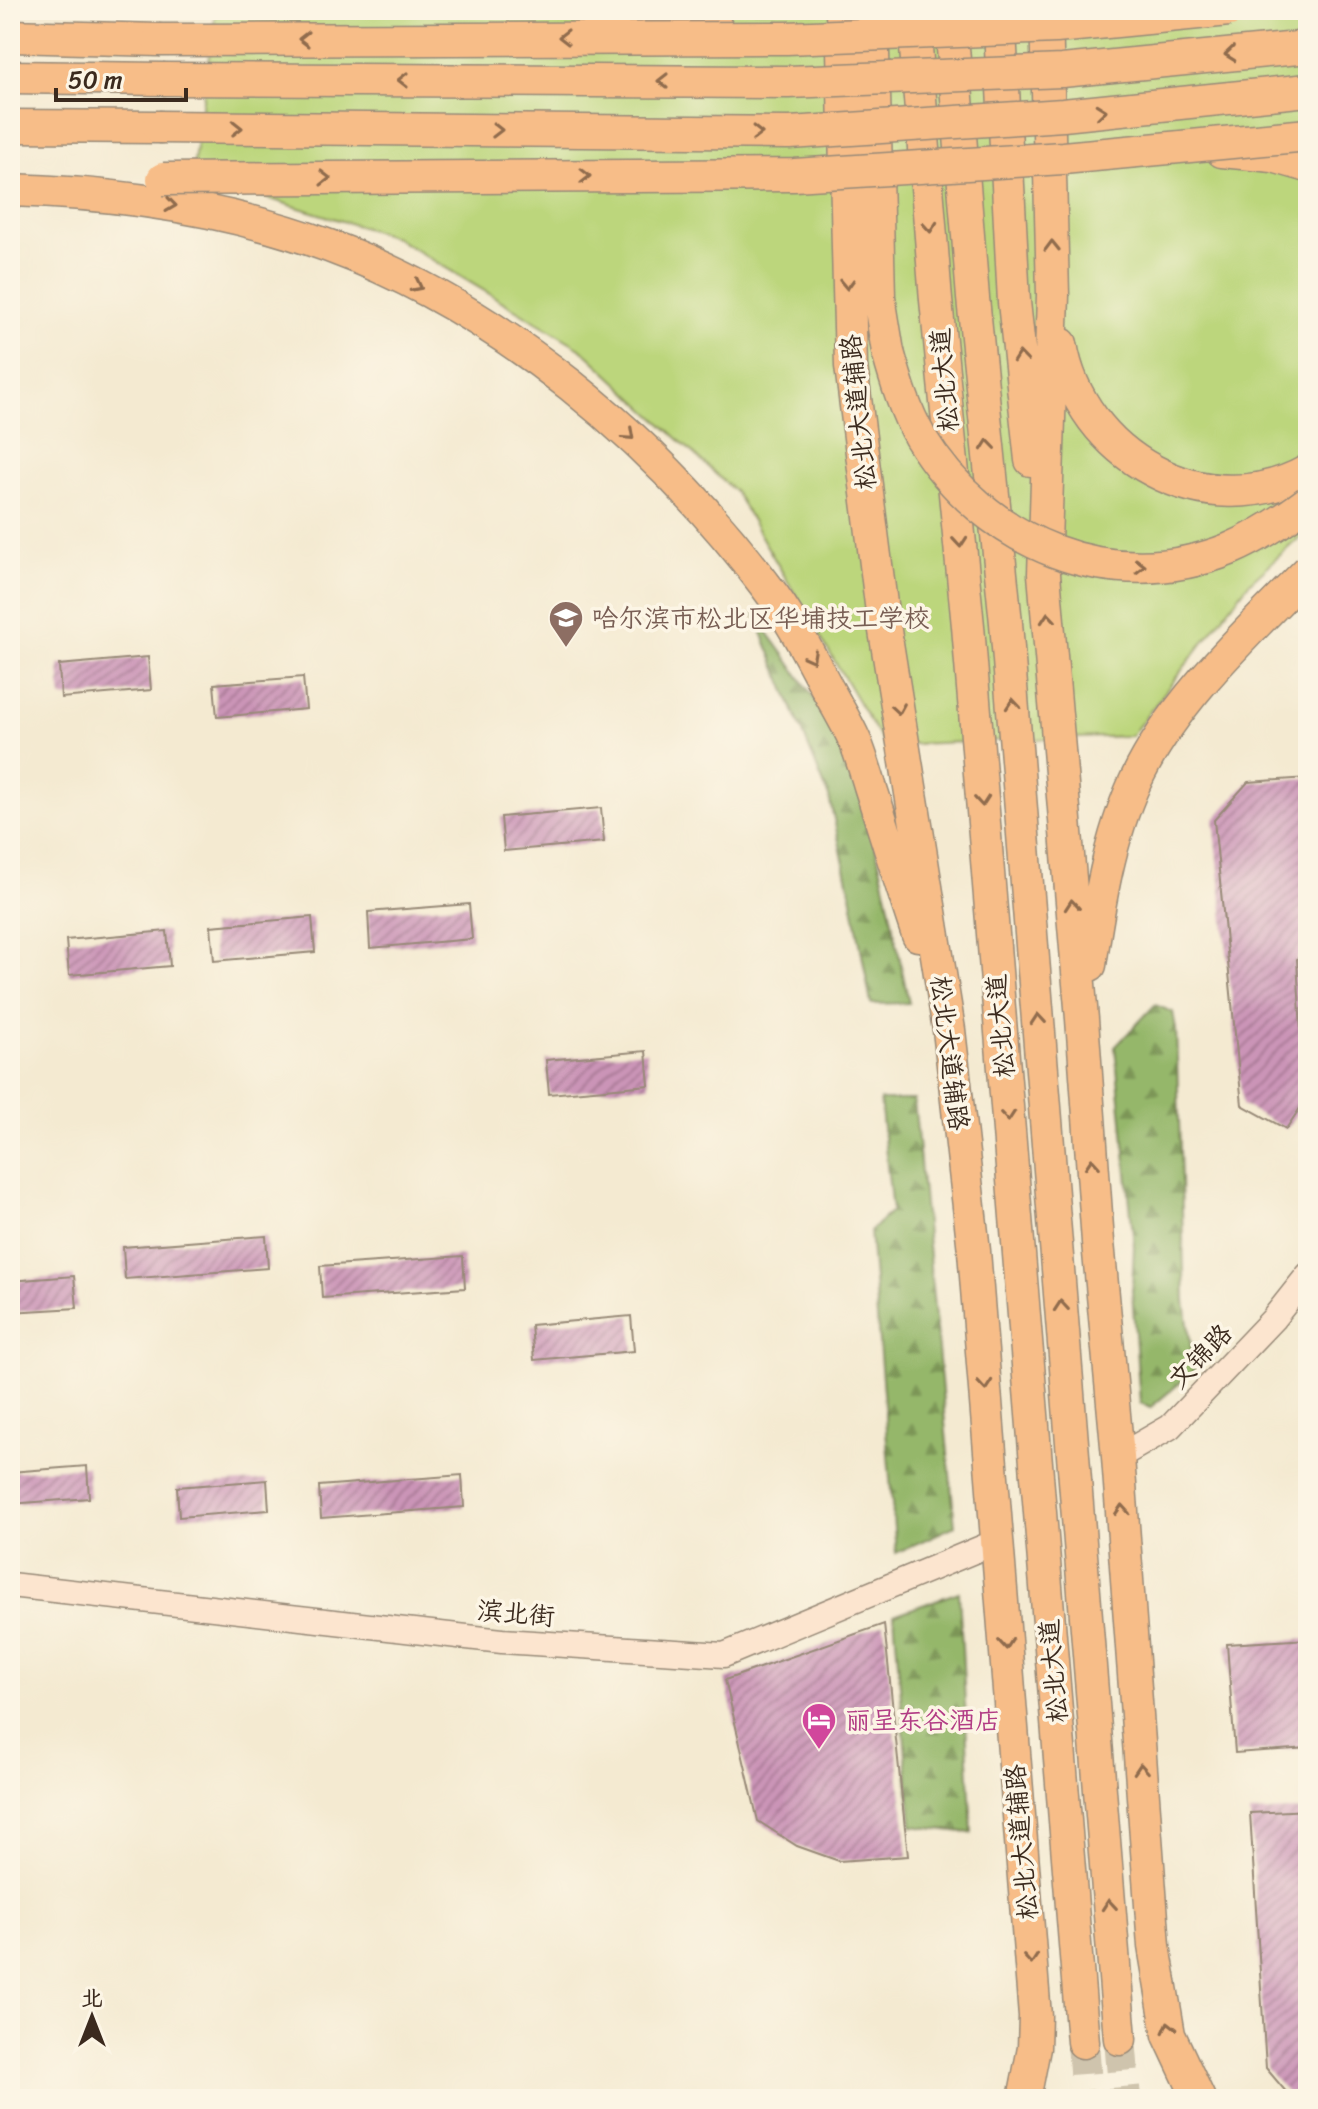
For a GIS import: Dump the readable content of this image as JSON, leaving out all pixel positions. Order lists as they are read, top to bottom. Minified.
{"streets":{"highway":["松北大道","松北大道辅路"],"street":["文锦路","滨北街"]},"crossings":[["松北大道辅路","滨北街"]],"places":{"school or university":["哈尔滨市松北区华埔技工学校"],"hotel":["丽呈东谷酒店"]},"scale_bar":"50 m","north":"top"}
